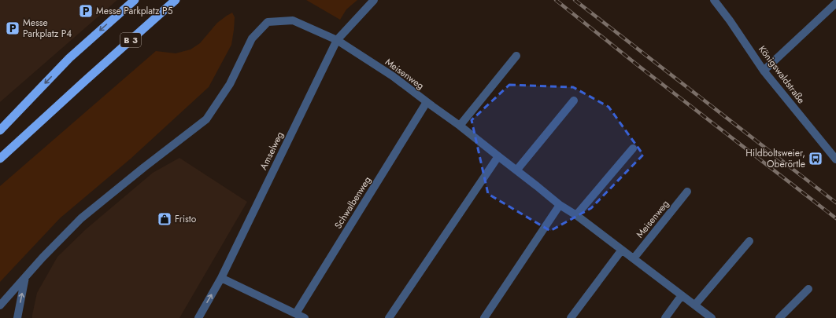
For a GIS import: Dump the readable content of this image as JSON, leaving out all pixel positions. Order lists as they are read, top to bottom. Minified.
{"streets":{"highway":["B 3"],"street":["Meisenweg","Königswaldstraße","Amselweg","Schwalbenweg"]},"crossings":[["Meisenweg","Amselweg"],["Meisenweg","Schwalbenweg"]],"places":{"parking":["Messe Parkplatz P5","Messe Parkplatz P4"],"bus stop":["Hildboltsweier, Oberörtle"],"shop":["Fristo"]}}
